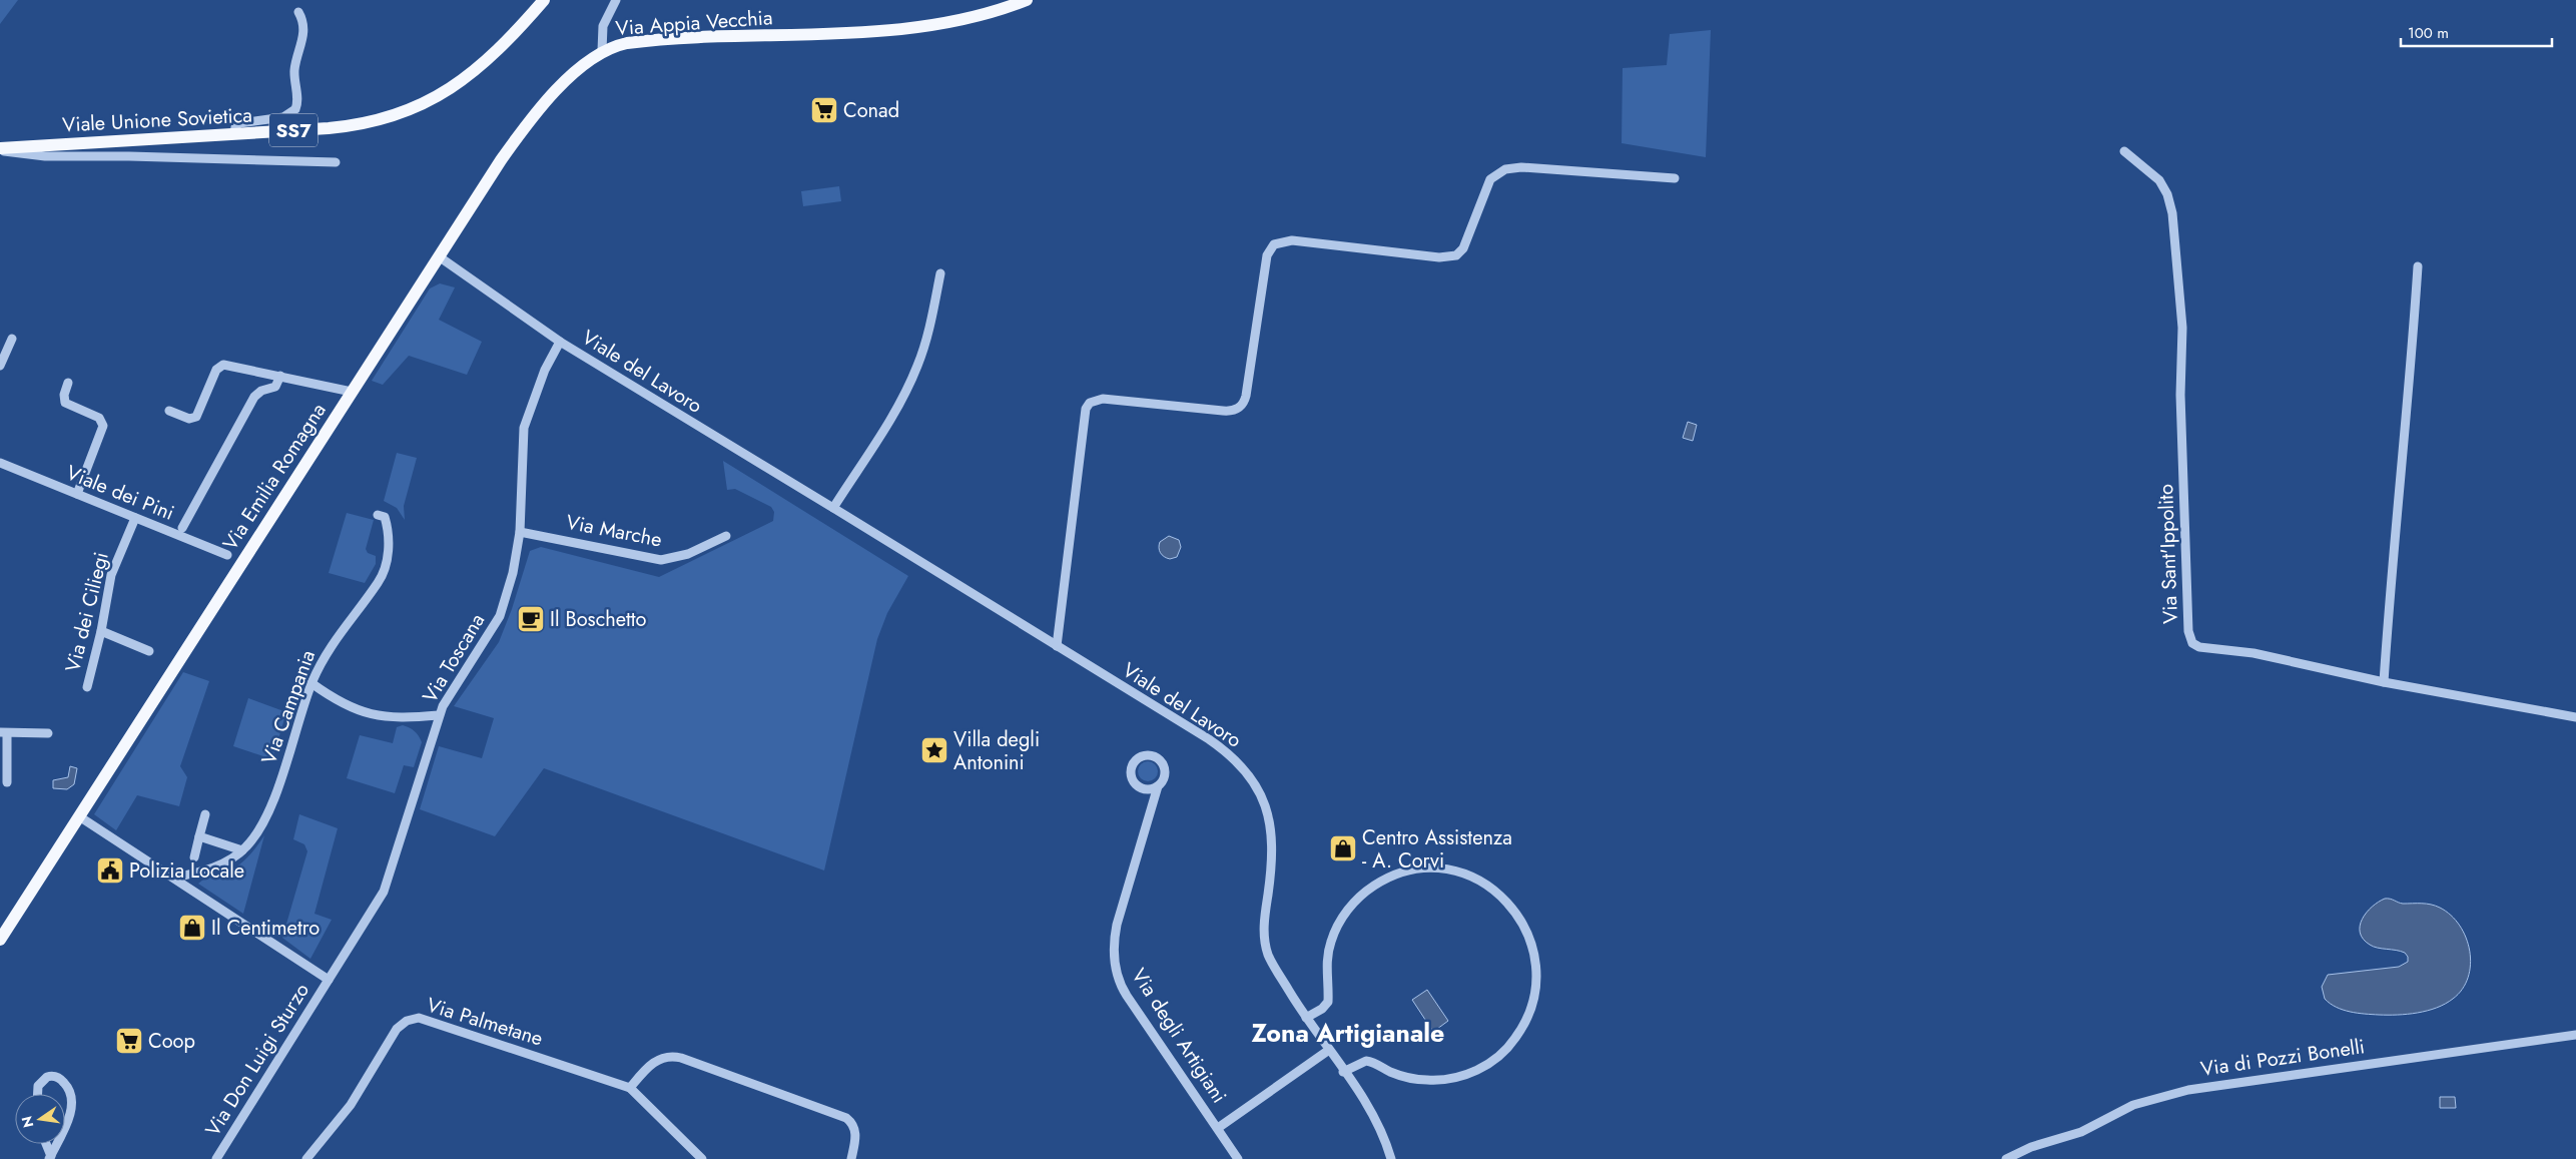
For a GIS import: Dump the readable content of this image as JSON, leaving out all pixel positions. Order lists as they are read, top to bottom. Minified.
{"streets":{"main road":["Via Appia Vecchia","Viale Unione Sovietica","SS7","Via Emilia Romagna"],"street":["Viale del Lavoro","Viale dei Pini","Via Marche","Via Sant'Ippolito","Via dei Ciliegi","Via Toscana","Via Campania","Via Palmetane","Via degli Artigiani","Via di Pozzi Bonelli","Via Don Luigi Sturzo"]},"crossings":[["Via Appia Vecchia","Via Emilia Romagna"],["Viale del Lavoro","Via Emilia Romagna"],["Viale del Lavoro","Via Toscana"],["Viale del Lavoro","Via degli Artigiani"],["Viale dei Pini","Via dei Ciliegi"],["Via Marche","Via Toscana"],["Via Toscana","Via Don Luigi Sturzo"]],"districts":["Zona Artigianale"],"places":{"supermarket":["Conad","Coop"],"cafe":["Il Boschetto"],"place":["Villa degli Antonini"],"shop":["Centro Assistenza - A. Corvi","Il Centimetro"],"public building":["Polizia Locale"]},"scale_bar":"100 m","north":"left"}
